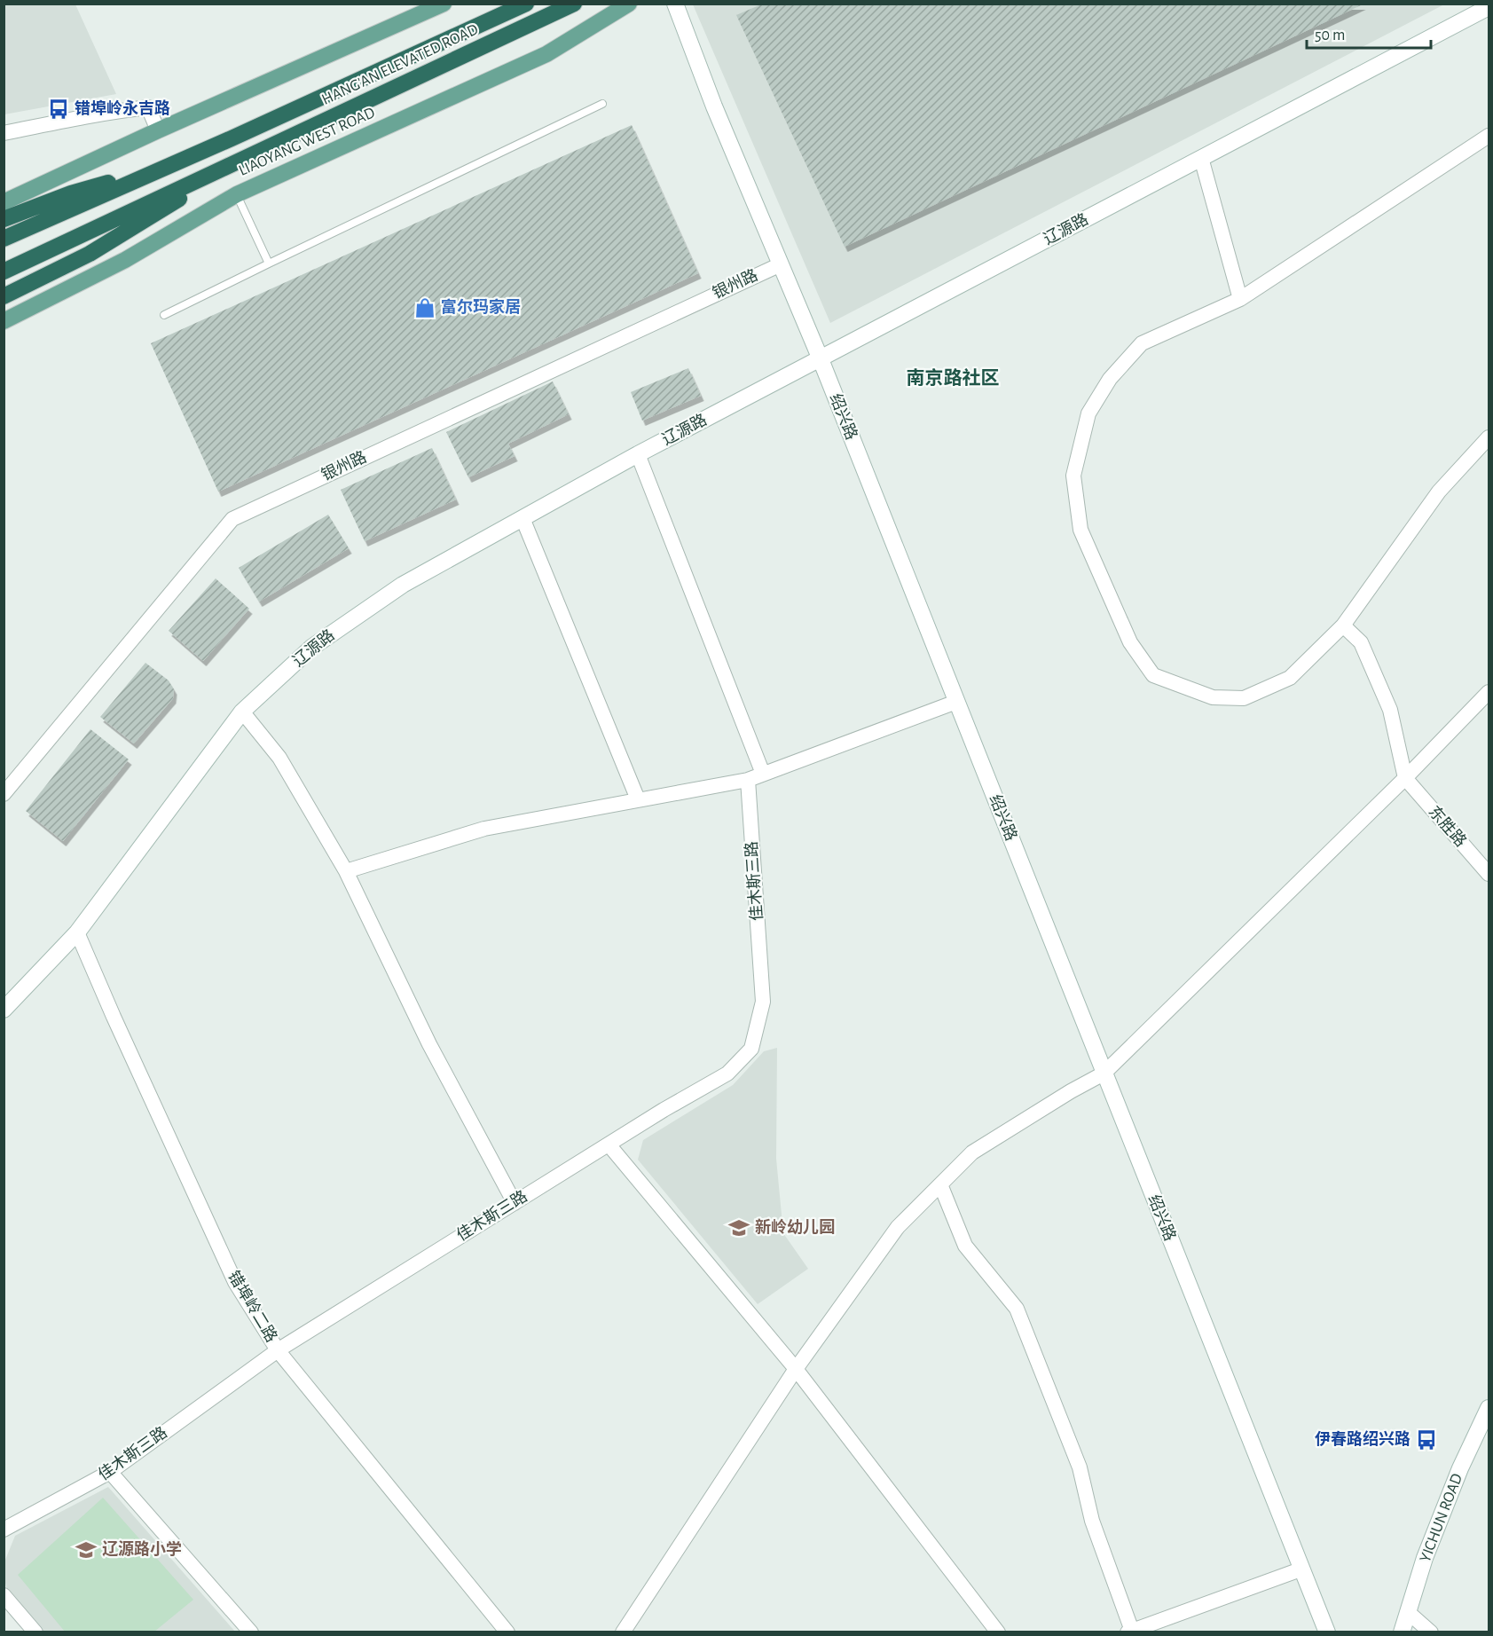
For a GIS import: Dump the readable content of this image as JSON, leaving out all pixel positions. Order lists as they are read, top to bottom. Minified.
{"streets":{"highway":["HANG'AN ELEVATED ROAD","LIAOYANG WEST ROAD"],"street":["辽源路","银州路","绍兴路","东胜路","佳木斯三路","错埠岭二路","YICHUN ROAD"]},"crossings":[["HANG'AN ELEVATED ROAD","LIAOYANG WEST ROAD"],["辽源路","绍兴路"],["辽源路","错埠岭二路"],["银州路","绍兴路"],["佳木斯三路","错埠岭二路"]],"districts":["南京路社区"],"places":{"bus stop":["错埠岭永吉路","伊春路绍兴路"],"shop":["富尔玛家居"],"school or university":["新岭幼儿园","辽源路小学"]},"scale_bar":"50 m"}
